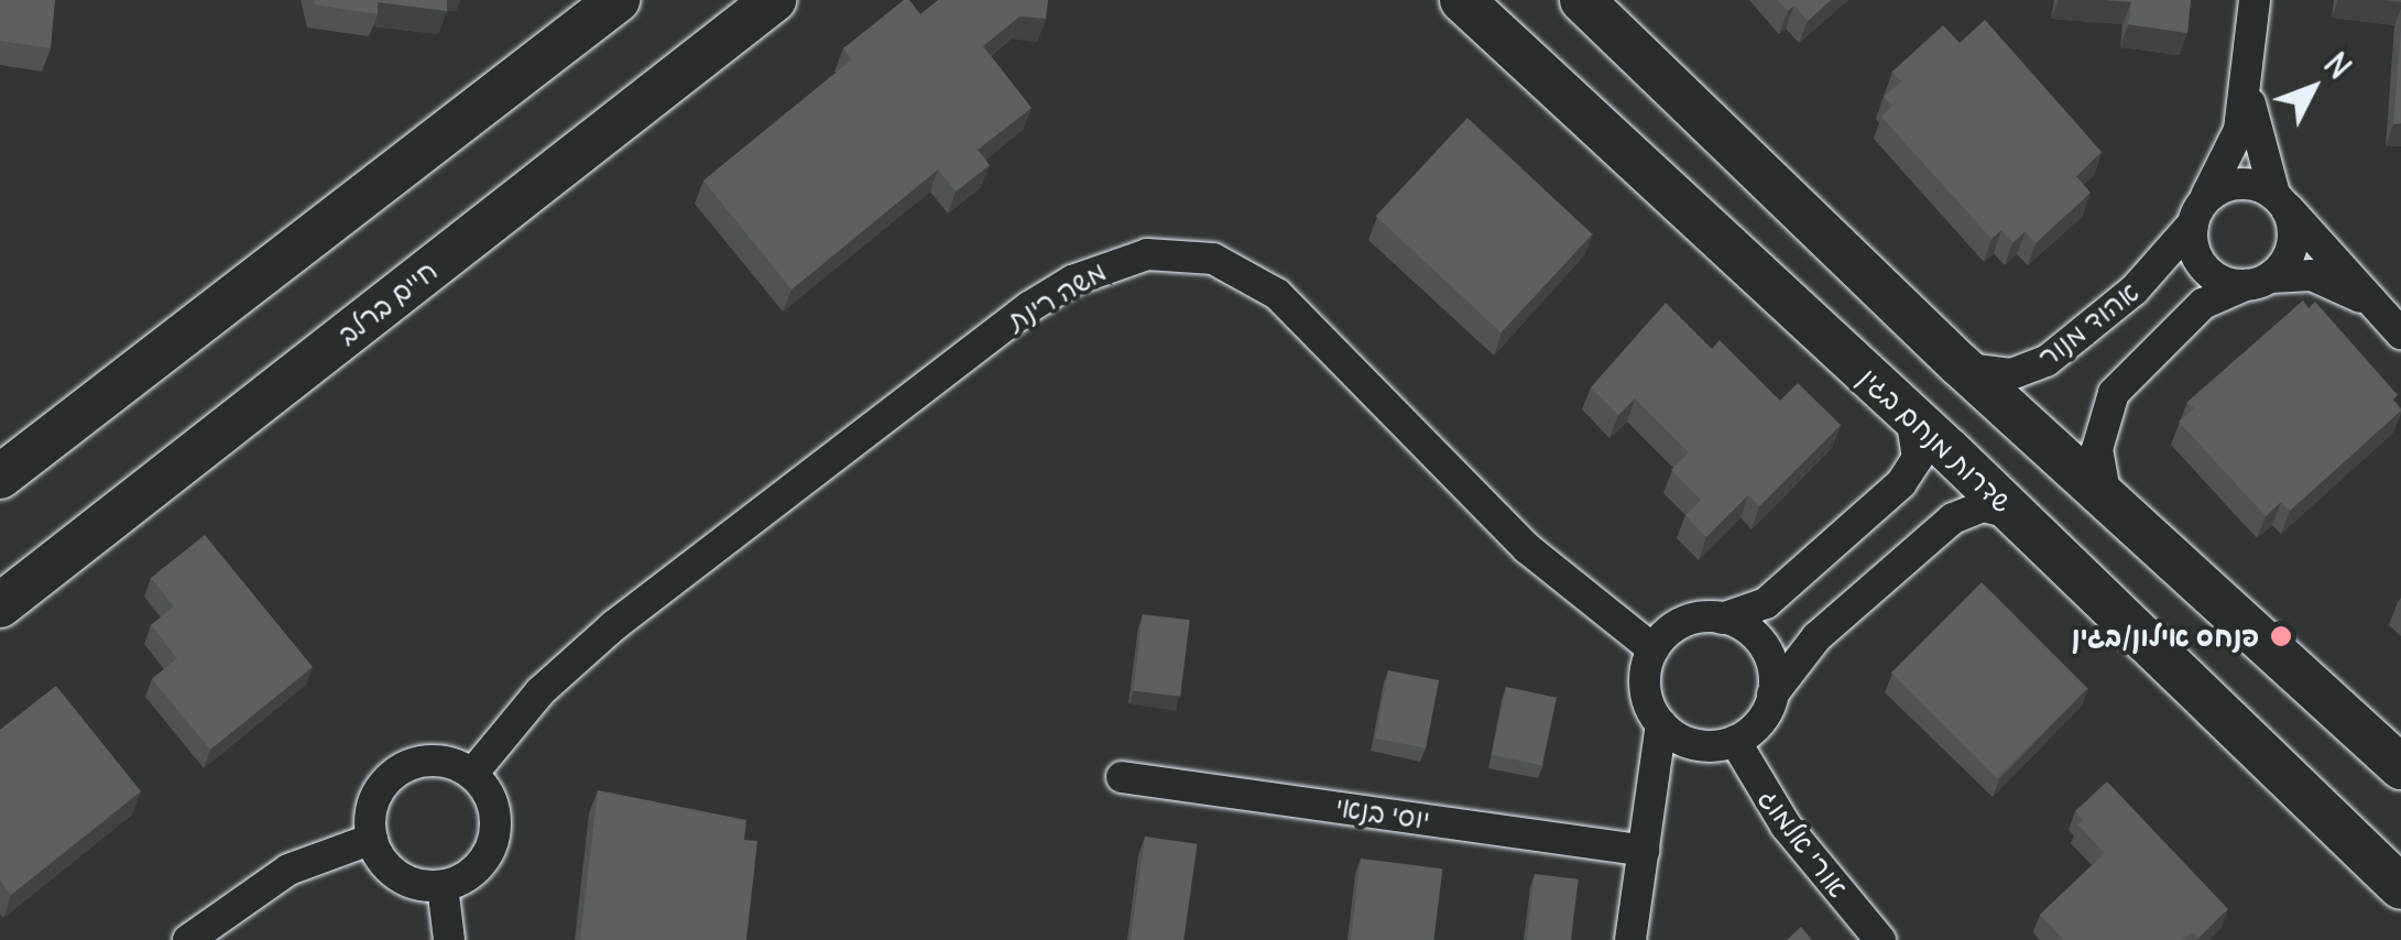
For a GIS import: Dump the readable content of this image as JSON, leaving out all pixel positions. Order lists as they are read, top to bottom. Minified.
{"streets":{"street":["משה רינת","חיים ברלב","אהוד מנור","שדרות מנחם בגין","יוסי בנאי","אורי אלמוג"]},"crossings":[["משה רינת","אורי אלמוג"]],"places":["פנחס אילון/בגין"],"north":"top right"}
